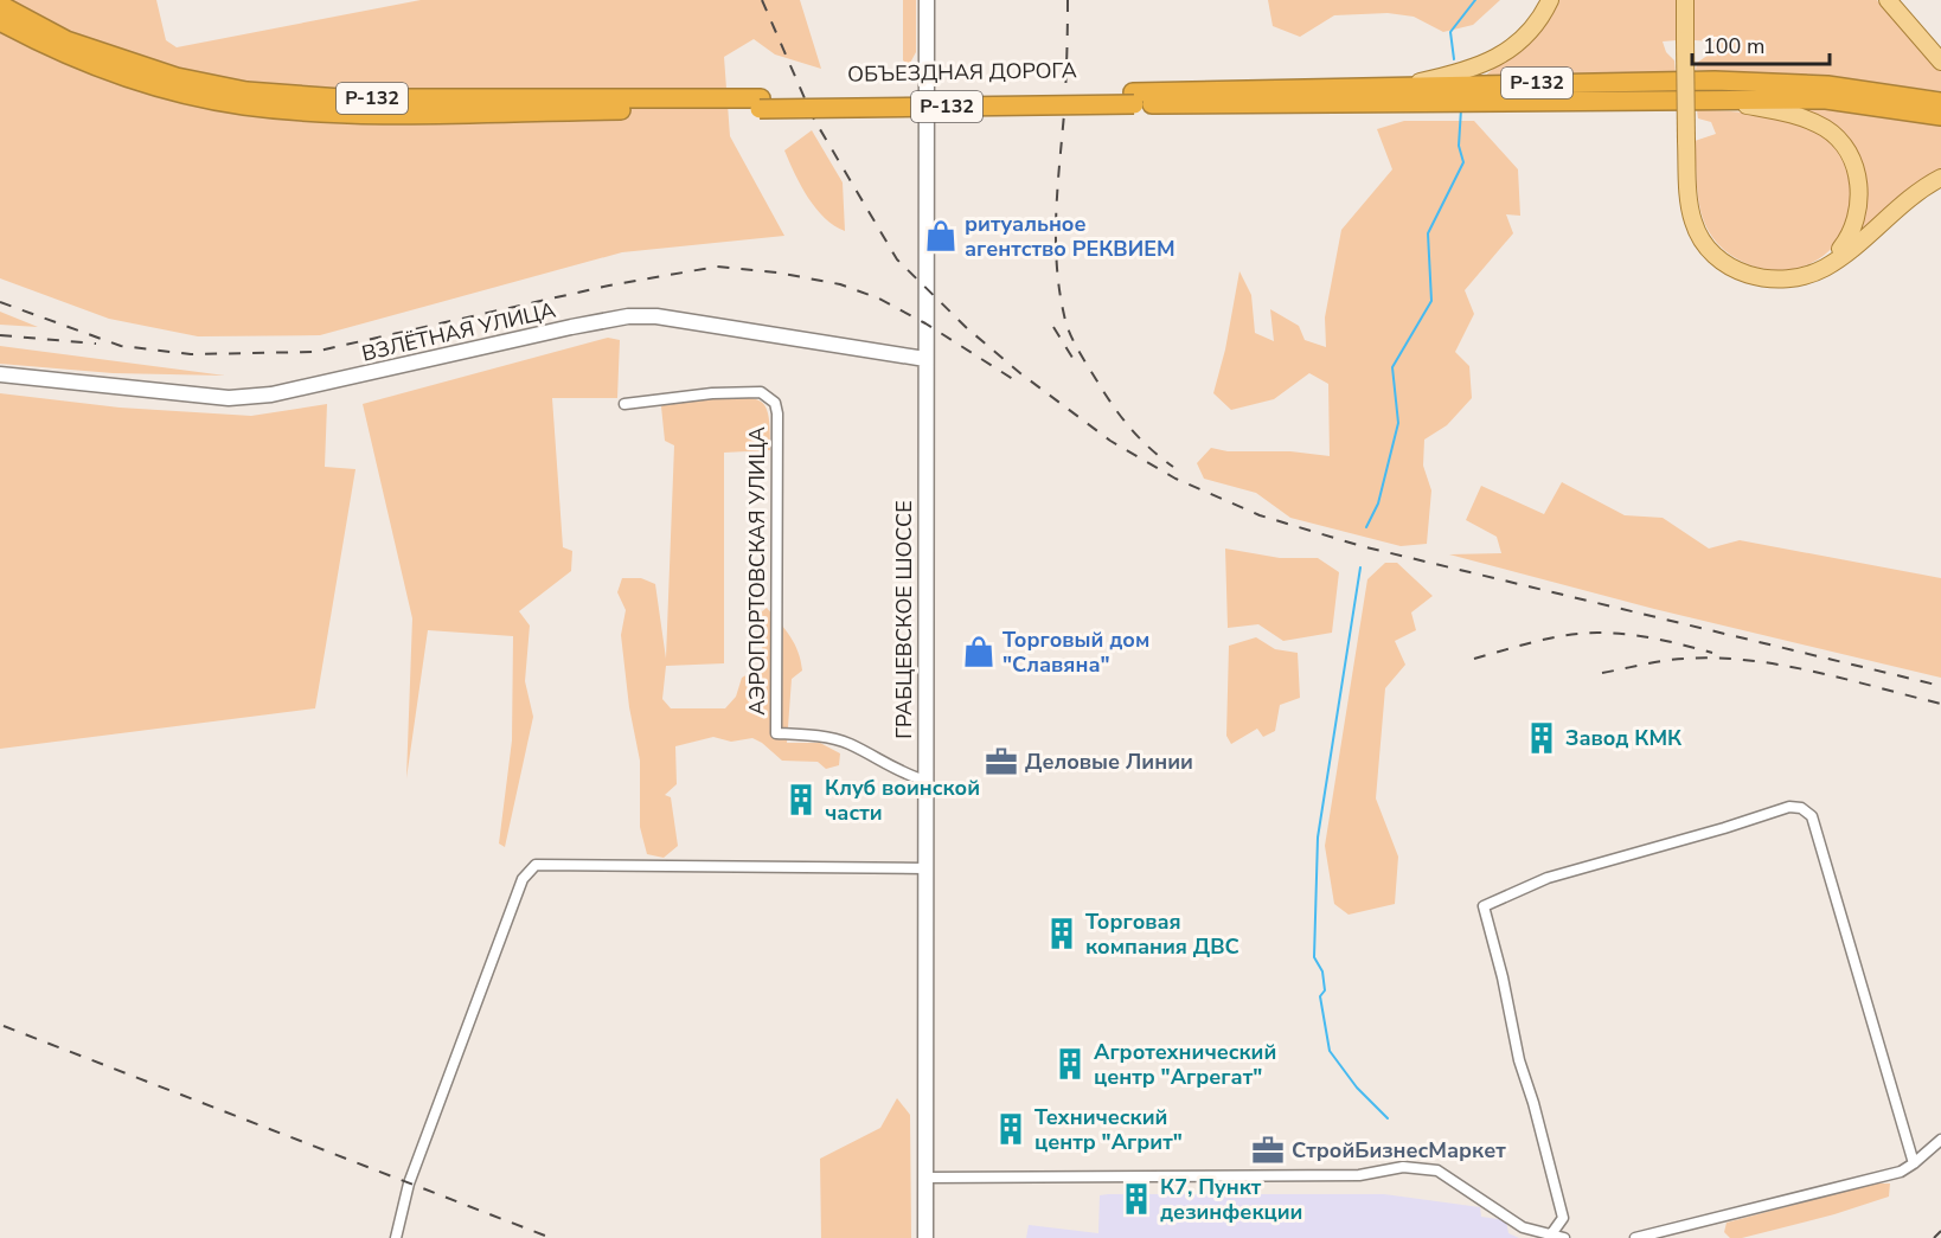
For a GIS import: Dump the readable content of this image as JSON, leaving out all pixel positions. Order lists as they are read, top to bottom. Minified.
{"streets":{"highway":["ОБЪЕЗДНАЯ ДОРОГА","Р-132"],"main road":["ВЗЛЁТНАЯ УЛИЦА","ГРАБЦЕВСКОЕ ШОССЕ"],"street":["АЭРОПОРТОВСКАЯ УЛИЦА"]},"crossings":[["ВЗЛЁТНАЯ УЛИЦА","ГРАБЦЕВСКОЕ ШОССЕ"],["АЭРОПОРТОВСКАЯ УЛИЦА","ГРАБЦЕВСКОЕ ШОССЕ"]],"places":{"shop":["ритуальное агентство РЕКВИЕМ","Торговый дом \"Славяна\""],"building":["Завод КМК","Клуб воинской части","Торговая компания ДВС","Агротехнический центр \"Агрегат\"","Технический центр \"Агрит\"","К7, Пункт дезинфекции"],"office":["Деловые Линии","СтройБизнесМаркет"]},"scale_bar":"100 m"}
